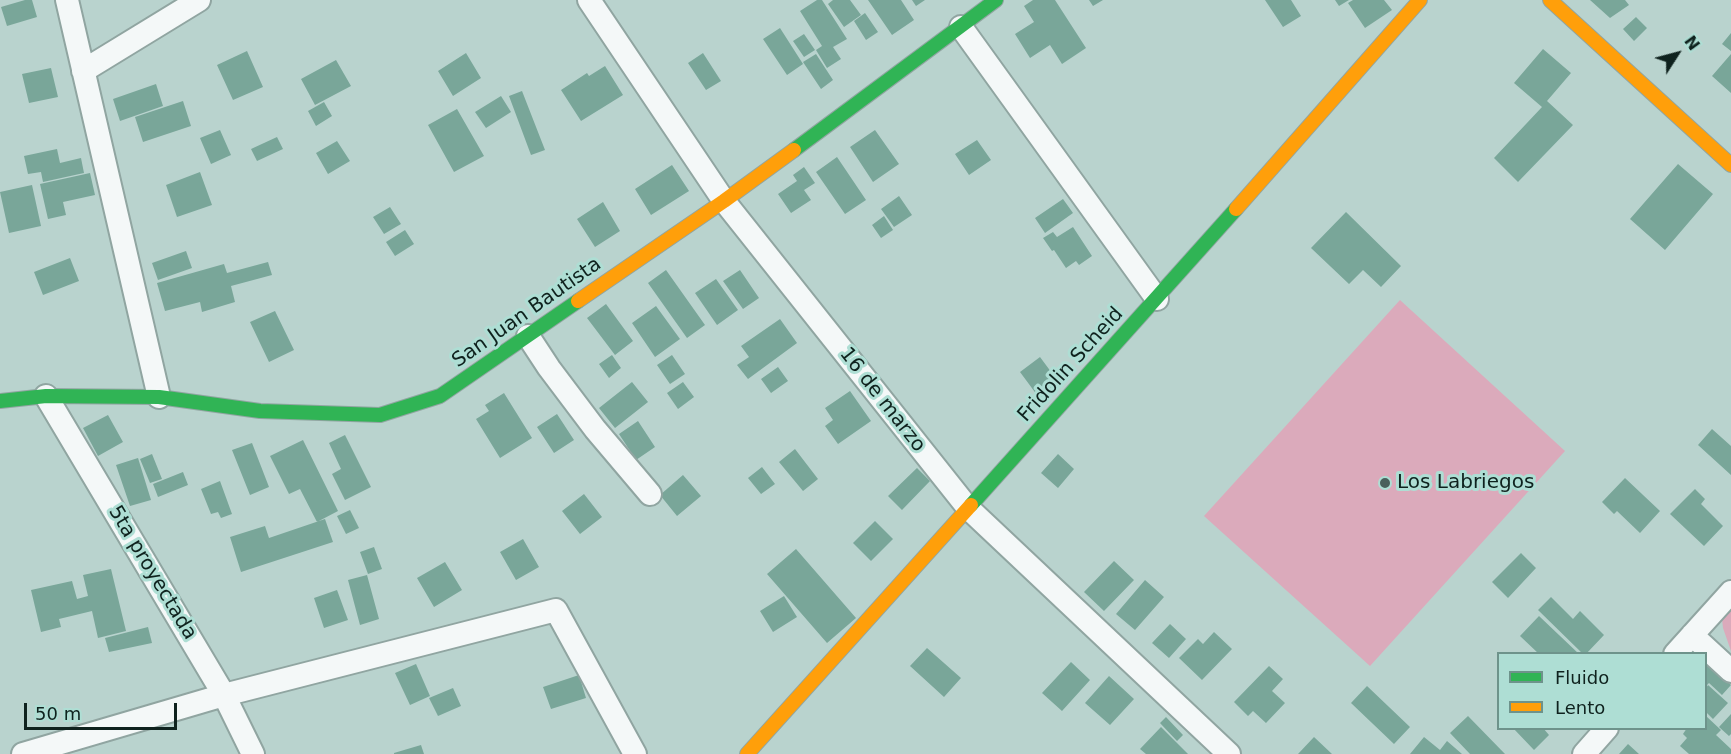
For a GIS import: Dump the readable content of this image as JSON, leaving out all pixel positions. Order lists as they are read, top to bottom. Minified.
{"streets":{"street":["San Juan Bautista","Fridolin Scheid","16 de marzo","5ta proyectada"]},"crossings":[["San Juan Bautista","16 de marzo"],["San Juan Bautista","5ta proyectada"],["Fridolin Scheid","16 de marzo"]],"places":["Los Labriegos"],"legend":["Fluido","Lento"],"scale_bar":"50 m","north":"top right"}
